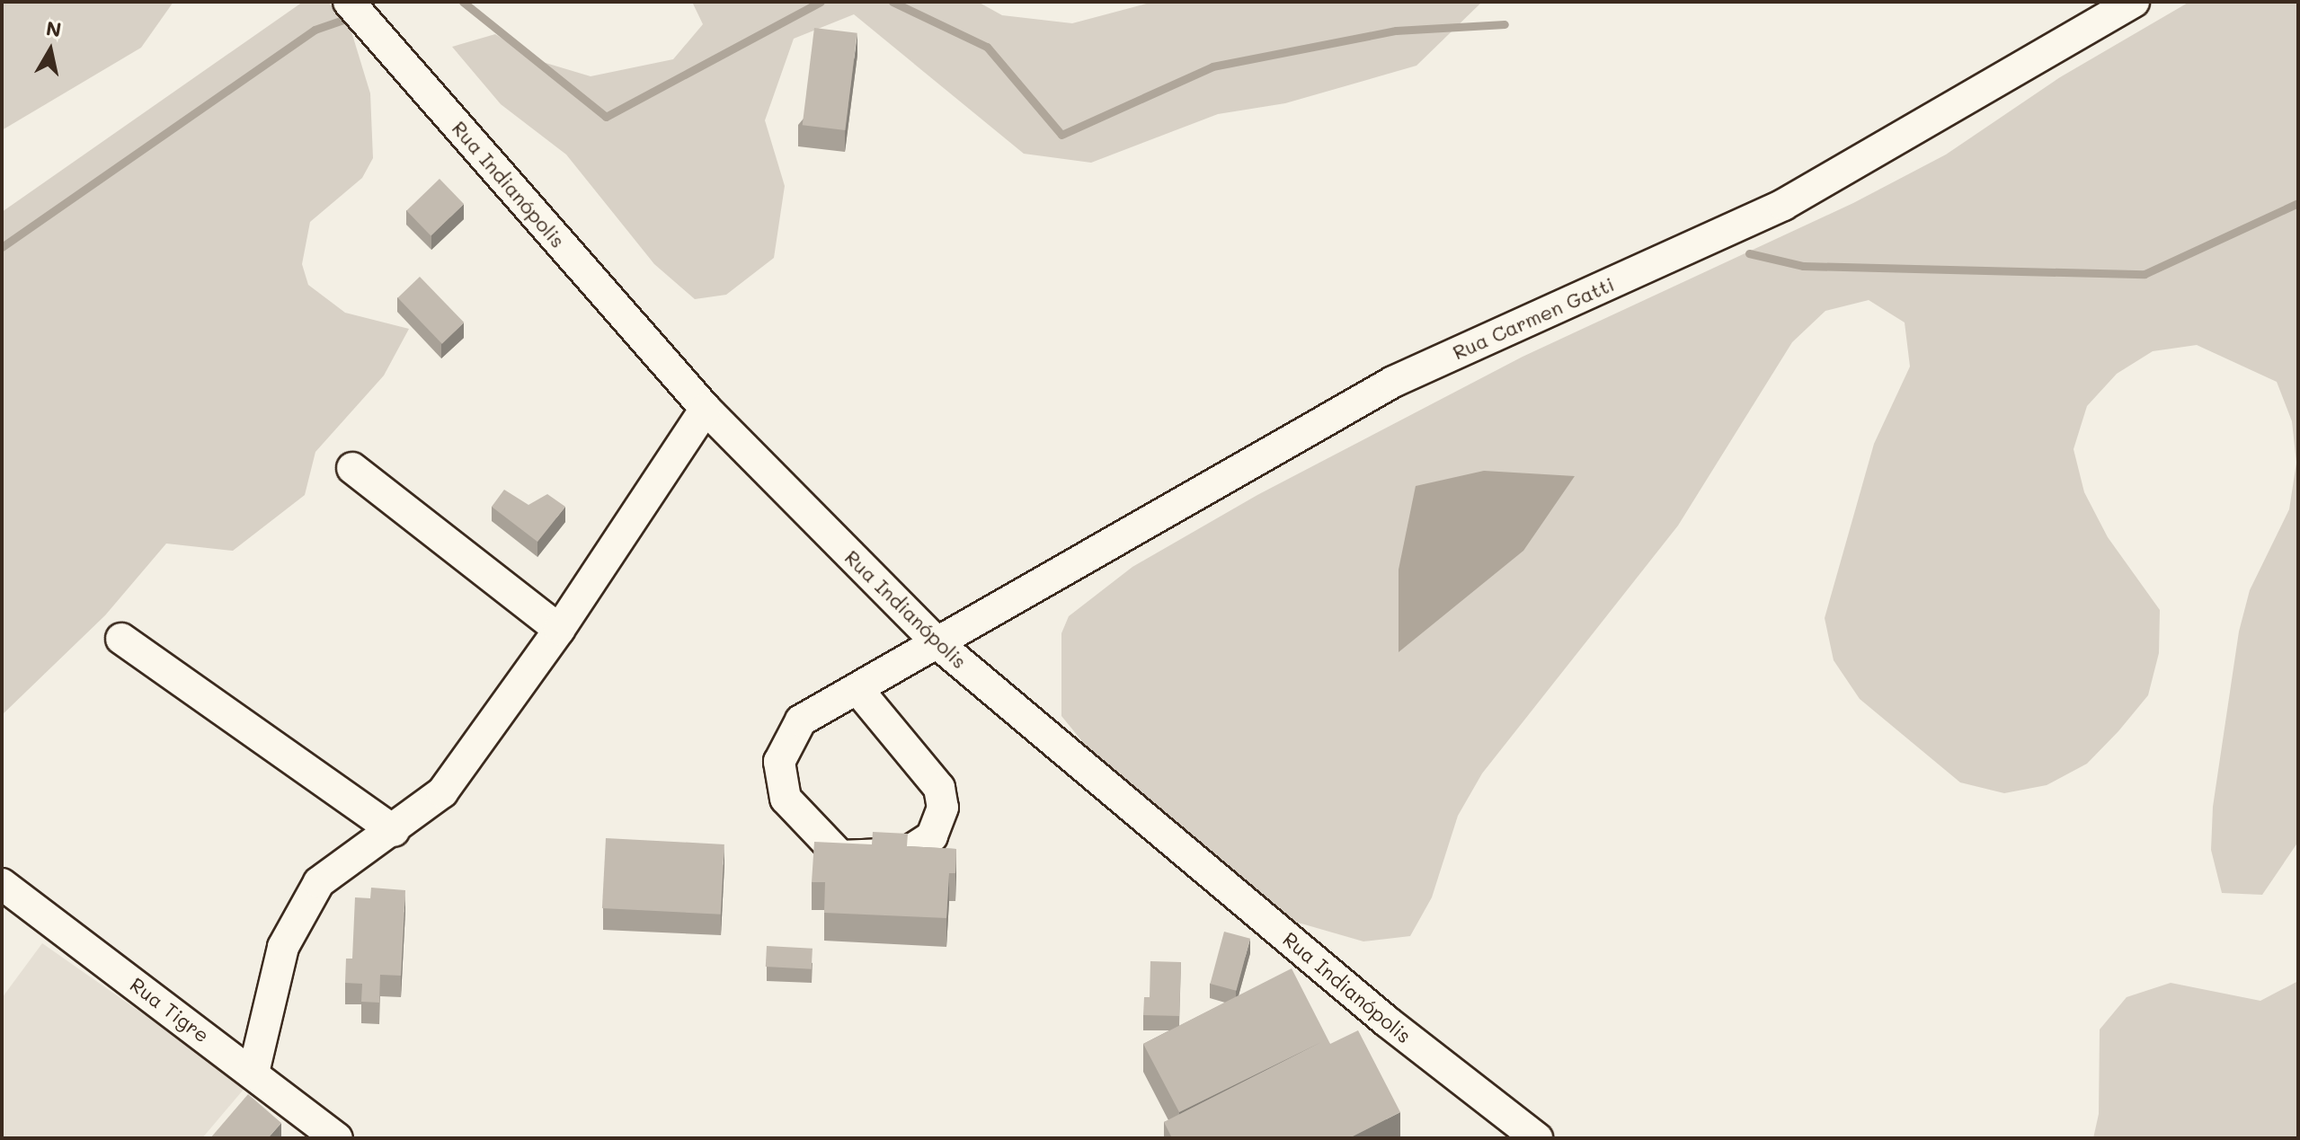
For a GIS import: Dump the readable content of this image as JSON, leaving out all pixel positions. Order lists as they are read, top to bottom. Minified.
{"streets":{"street":["Rua Indianópolis","Rua Carmen Gatti","Rua Tigre"]},"crossings":[["Rua Indianópolis","Rua Carmen Gatti"]],"north":"top"}
